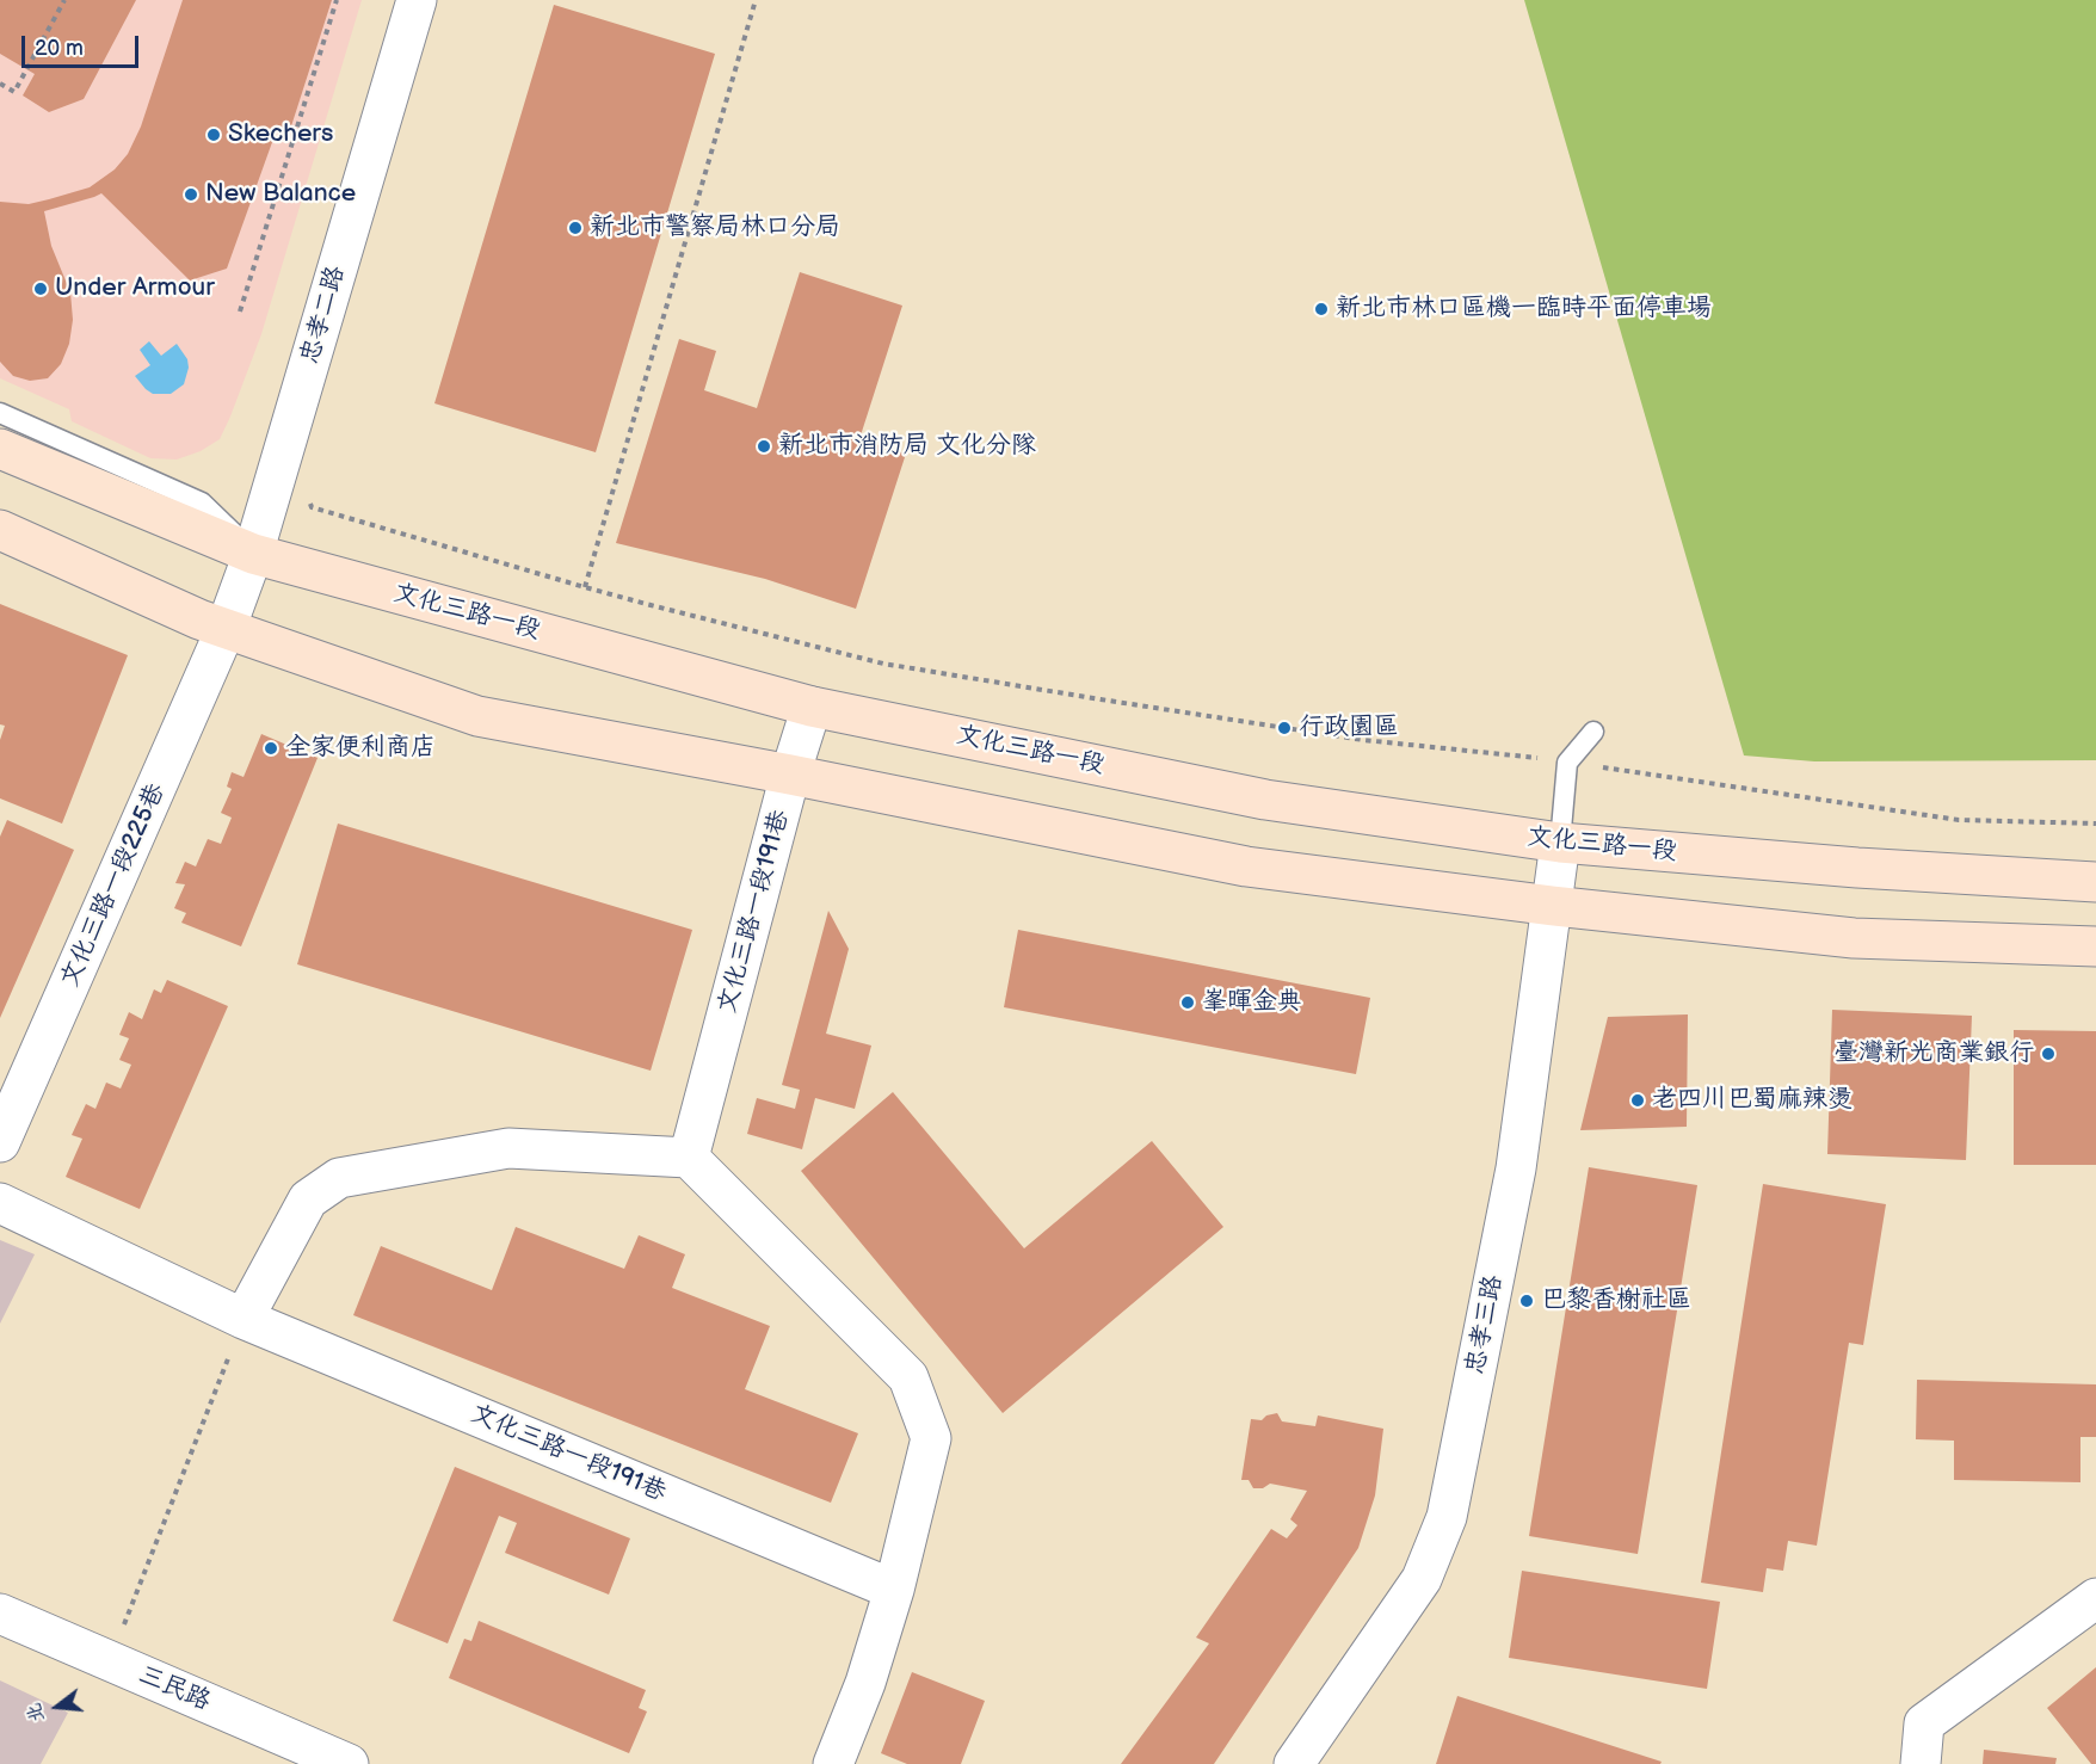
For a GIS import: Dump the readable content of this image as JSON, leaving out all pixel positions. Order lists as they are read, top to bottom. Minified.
{"streets":{"street":["忠孝二路","文化三路一段","文化三路一段225巷","文化三路一段191巷","忠孝三路","三民路"]},"crossings":[["忠孝二路","文化三路一段"],["忠孝二路","文化三路一段225巷"],["文化三路一段","文化三路一段191巷"],["文化三路一段","忠孝三路"]],"places":["Skechers","New Balance","新北市警察局林口分局","Under Armour","新北市林口區機一臨時平面停車場","新北市消防局 文化分隊","行政園區","全家便利商店","峯暉金典","臺灣新光商業銀行","老四川巴蜀麻辣燙","巴黎香榭社區"],"scale_bar":"20 m","north":"left"}
